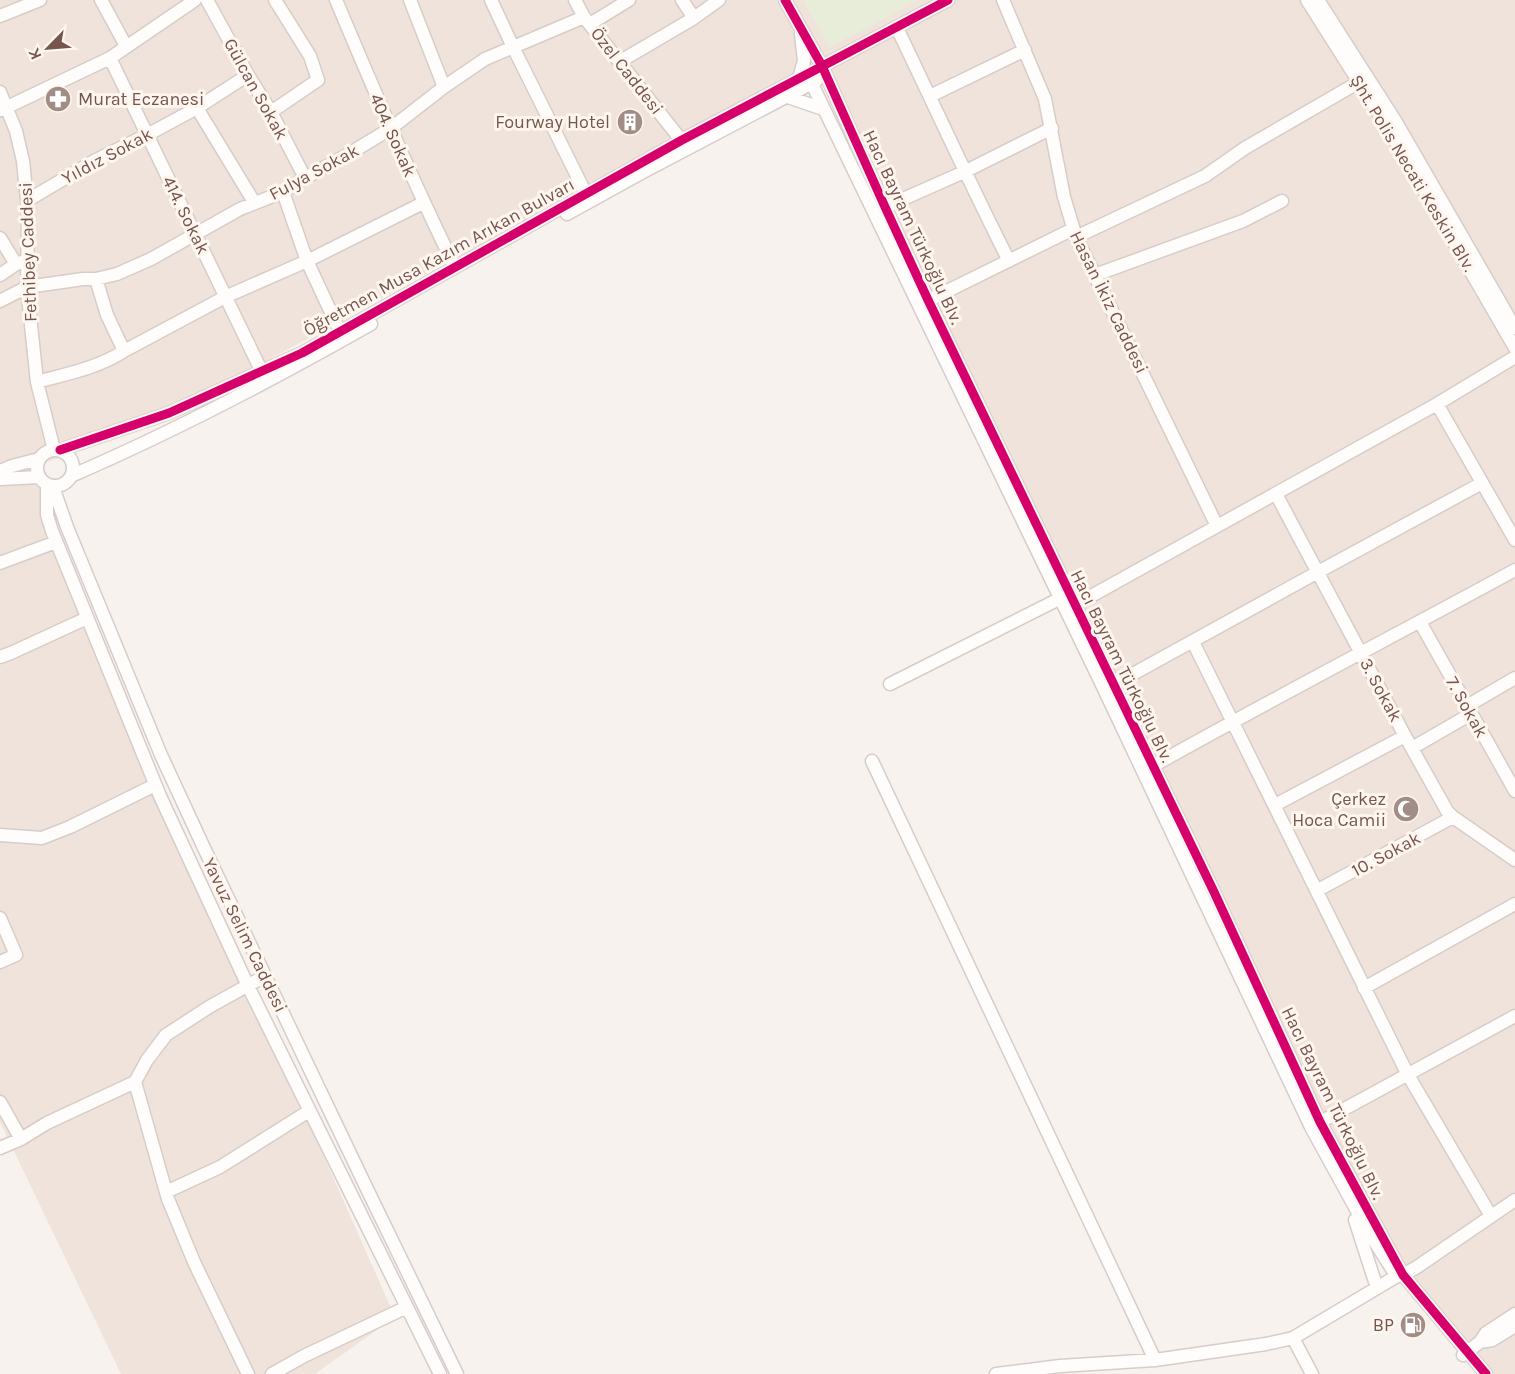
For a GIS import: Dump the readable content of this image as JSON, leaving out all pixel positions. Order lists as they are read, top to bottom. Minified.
{"streets":{"street":["Özel Caddesi","Gülcan Sokak","404. Sokak","Yıldız Sokak","Fulya Sokak","Şht. Polis Necati Keskin Blv.","414. Sokak","Hacı Bayram Türkoğlu Blv.","Fethibey Caddesi","Öğretmen Musa Kazım Arıkan Bulvarı","Hasan İkiz Caddesi","3. Sokak","7. Sokak","10. Sokak","Yavuz Selim Caddesi"]},"crossings":[["Özel Caddesi","Fulya Sokak"],["Özel Caddesi","Öğretmen Musa Kazım Arıkan Bulvarı"],["Gülcan Sokak","Yıldız Sokak"],["Gülcan Sokak","Fulya Sokak"],["404. Sokak","Fulya Sokak"],["404. Sokak","Öğretmen Musa Kazım Arıkan Bulvarı"],["Yıldız Sokak","414. Sokak"],["Yıldız Sokak","Fethibey Caddesi"],["Fulya Sokak","414. Sokak"],["Fulya Sokak","Fethibey Caddesi"],["414. Sokak","Öğretmen Musa Kazım Arıkan Bulvarı"],["Hacı Bayram Türkoğlu Blv.","Öğretmen Musa Kazım Arıkan Bulvarı"],["Fethibey Caddesi","Öğretmen Musa Kazım Arıkan Bulvarı"],["Fethibey Caddesi","Yavuz Selim Caddesi"],["Öğretmen Musa Kazım Arıkan Bulvarı","Yavuz Selim Caddesi"],["3. Sokak","10. Sokak"]],"places":{"pharmacy":["Murat Eczanesi"],"building":["Fourway Hotel"],"mosque":["Çerkez Hoca Camii"],"fuel station":["BP"]},"north":"bottom left"}
